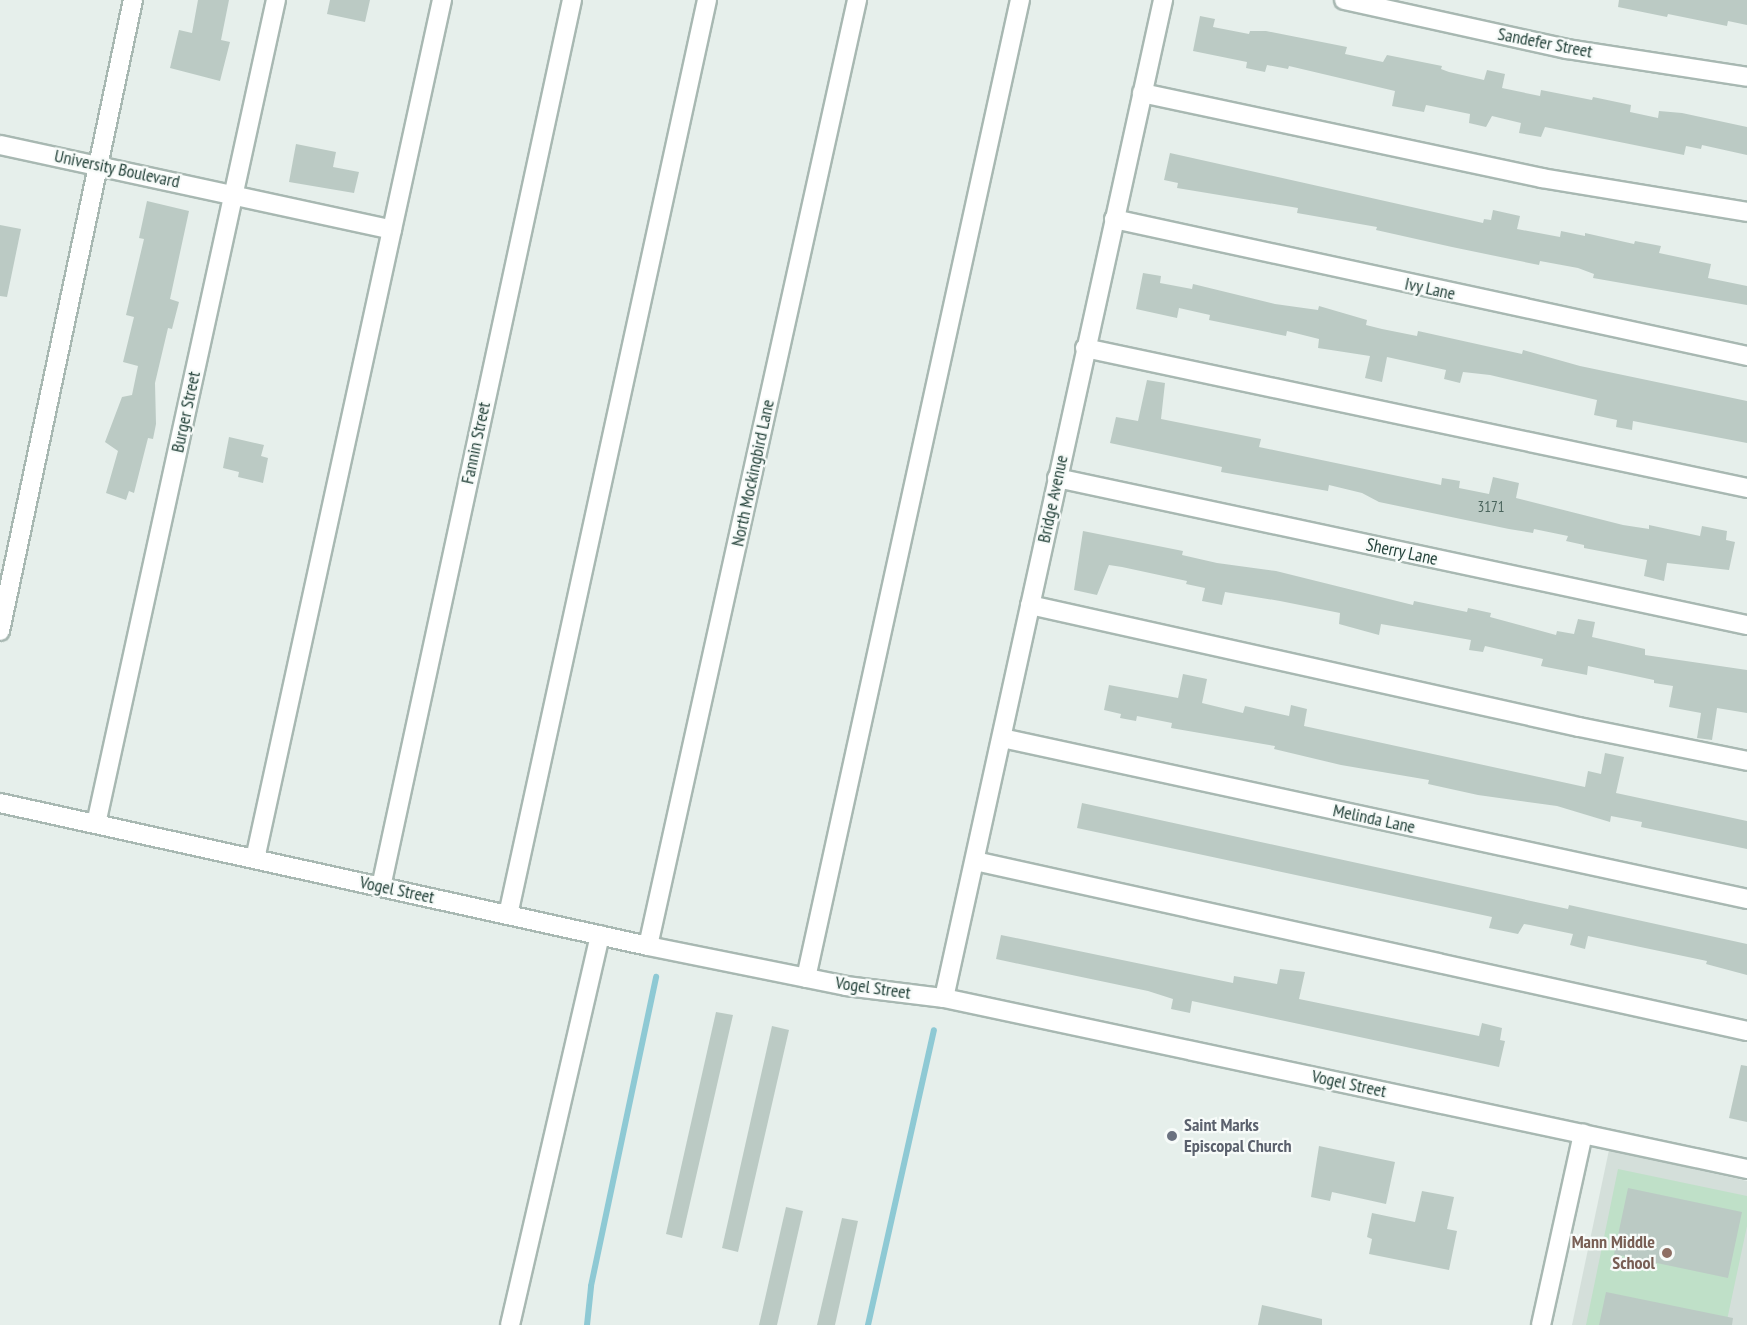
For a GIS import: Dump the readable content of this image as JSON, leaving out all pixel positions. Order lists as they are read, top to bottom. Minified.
{"streets":{"street":["Sandefer Street","University Boulevard","Ivy Lane","Burger Street","Fannin Street","North Mockingbird Lane","Bridge Avenue","Sherry Lane","Melinda Lane","Vogel Street"]},"crossings":[["University Boulevard","Burger Street"],["Ivy Lane","Bridge Avenue"],["Burger Street","Vogel Street"],["Fannin Street","Vogel Street"],["North Mockingbird Lane","Vogel Street"],["Bridge Avenue","Sherry Lane"],["Bridge Avenue","Melinda Lane"],["Bridge Avenue","Vogel Street"]],"places":["Saint Marks Episcopal Church","Mann Middle School"],"house_numbers":["3171"]}
